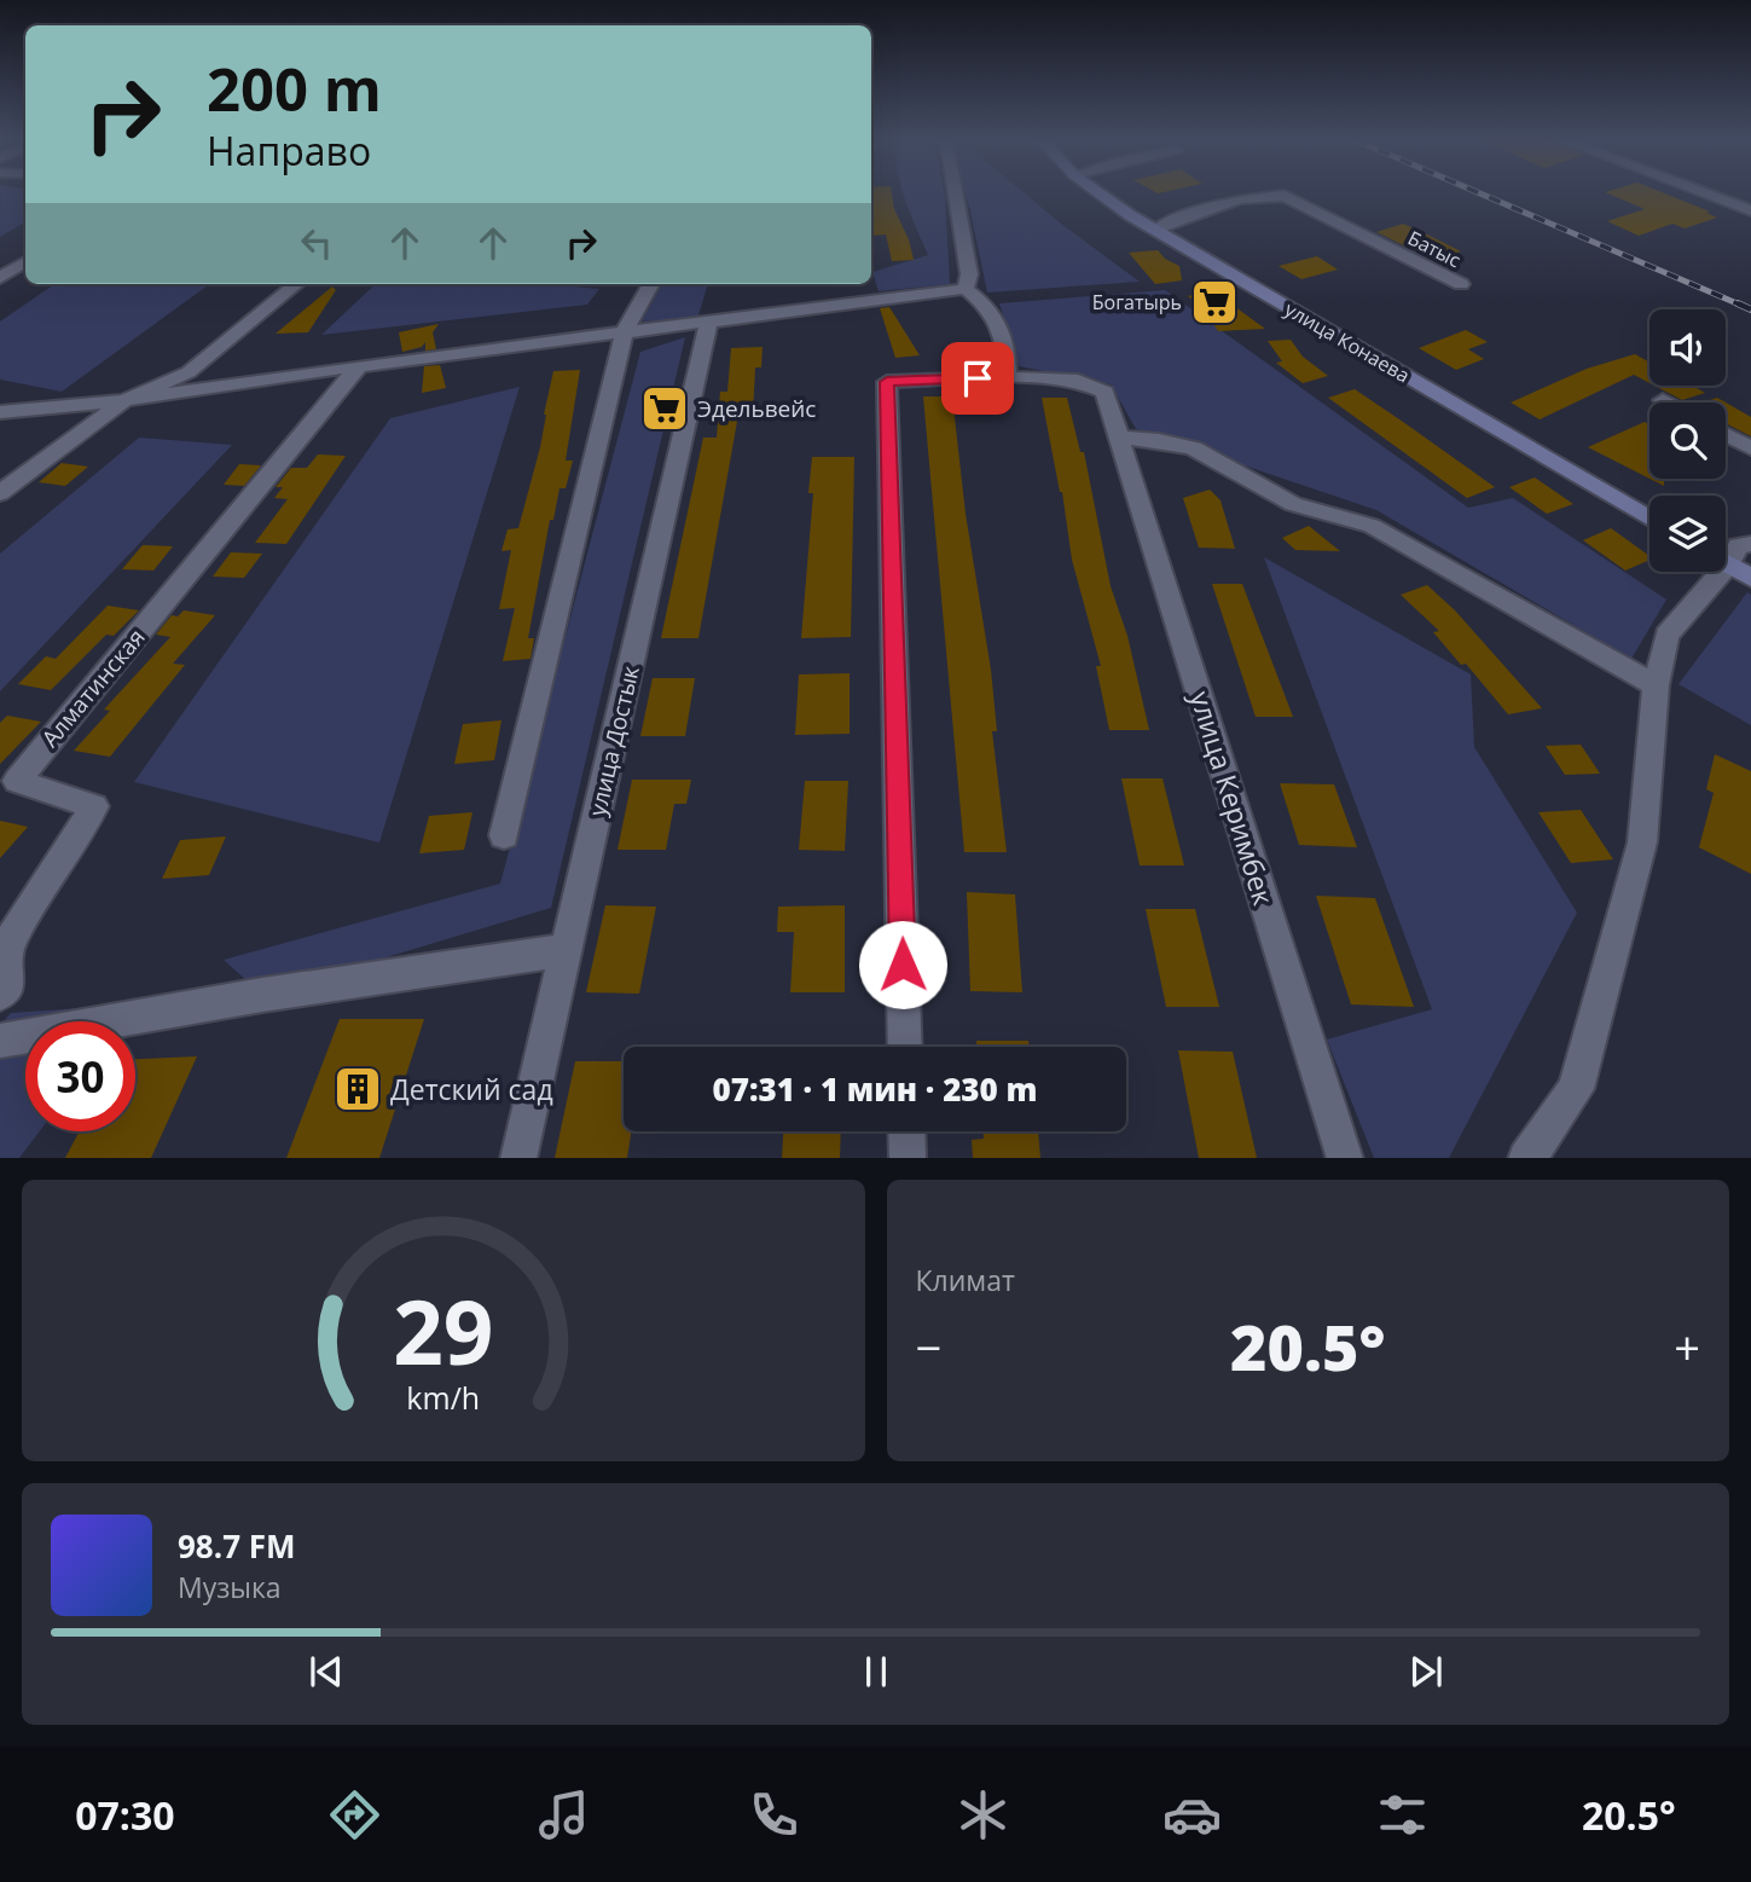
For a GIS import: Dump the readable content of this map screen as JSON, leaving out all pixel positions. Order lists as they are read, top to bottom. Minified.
{"streets":{"main road":["улица Конаева"],"street":["Батыс","Алматинская","улица Достык","улица Керимбек"]},"crossings":[["Батыс","улица Конаева"]],"places":{"supermarket":["Богатырь","Эдельвейс"],"building":["Детский сад"]},"page":{"turn":["200 m","Направо"],"limit":"30","trip":"07:31 · 1 мин · 230 m","tile":"Климат","heat":["−","20.5°","+"],"song":["98.7 FM","Музыка"],"tabs":["07:30","20.5°"],"gauge":["29","km/h"]}}
